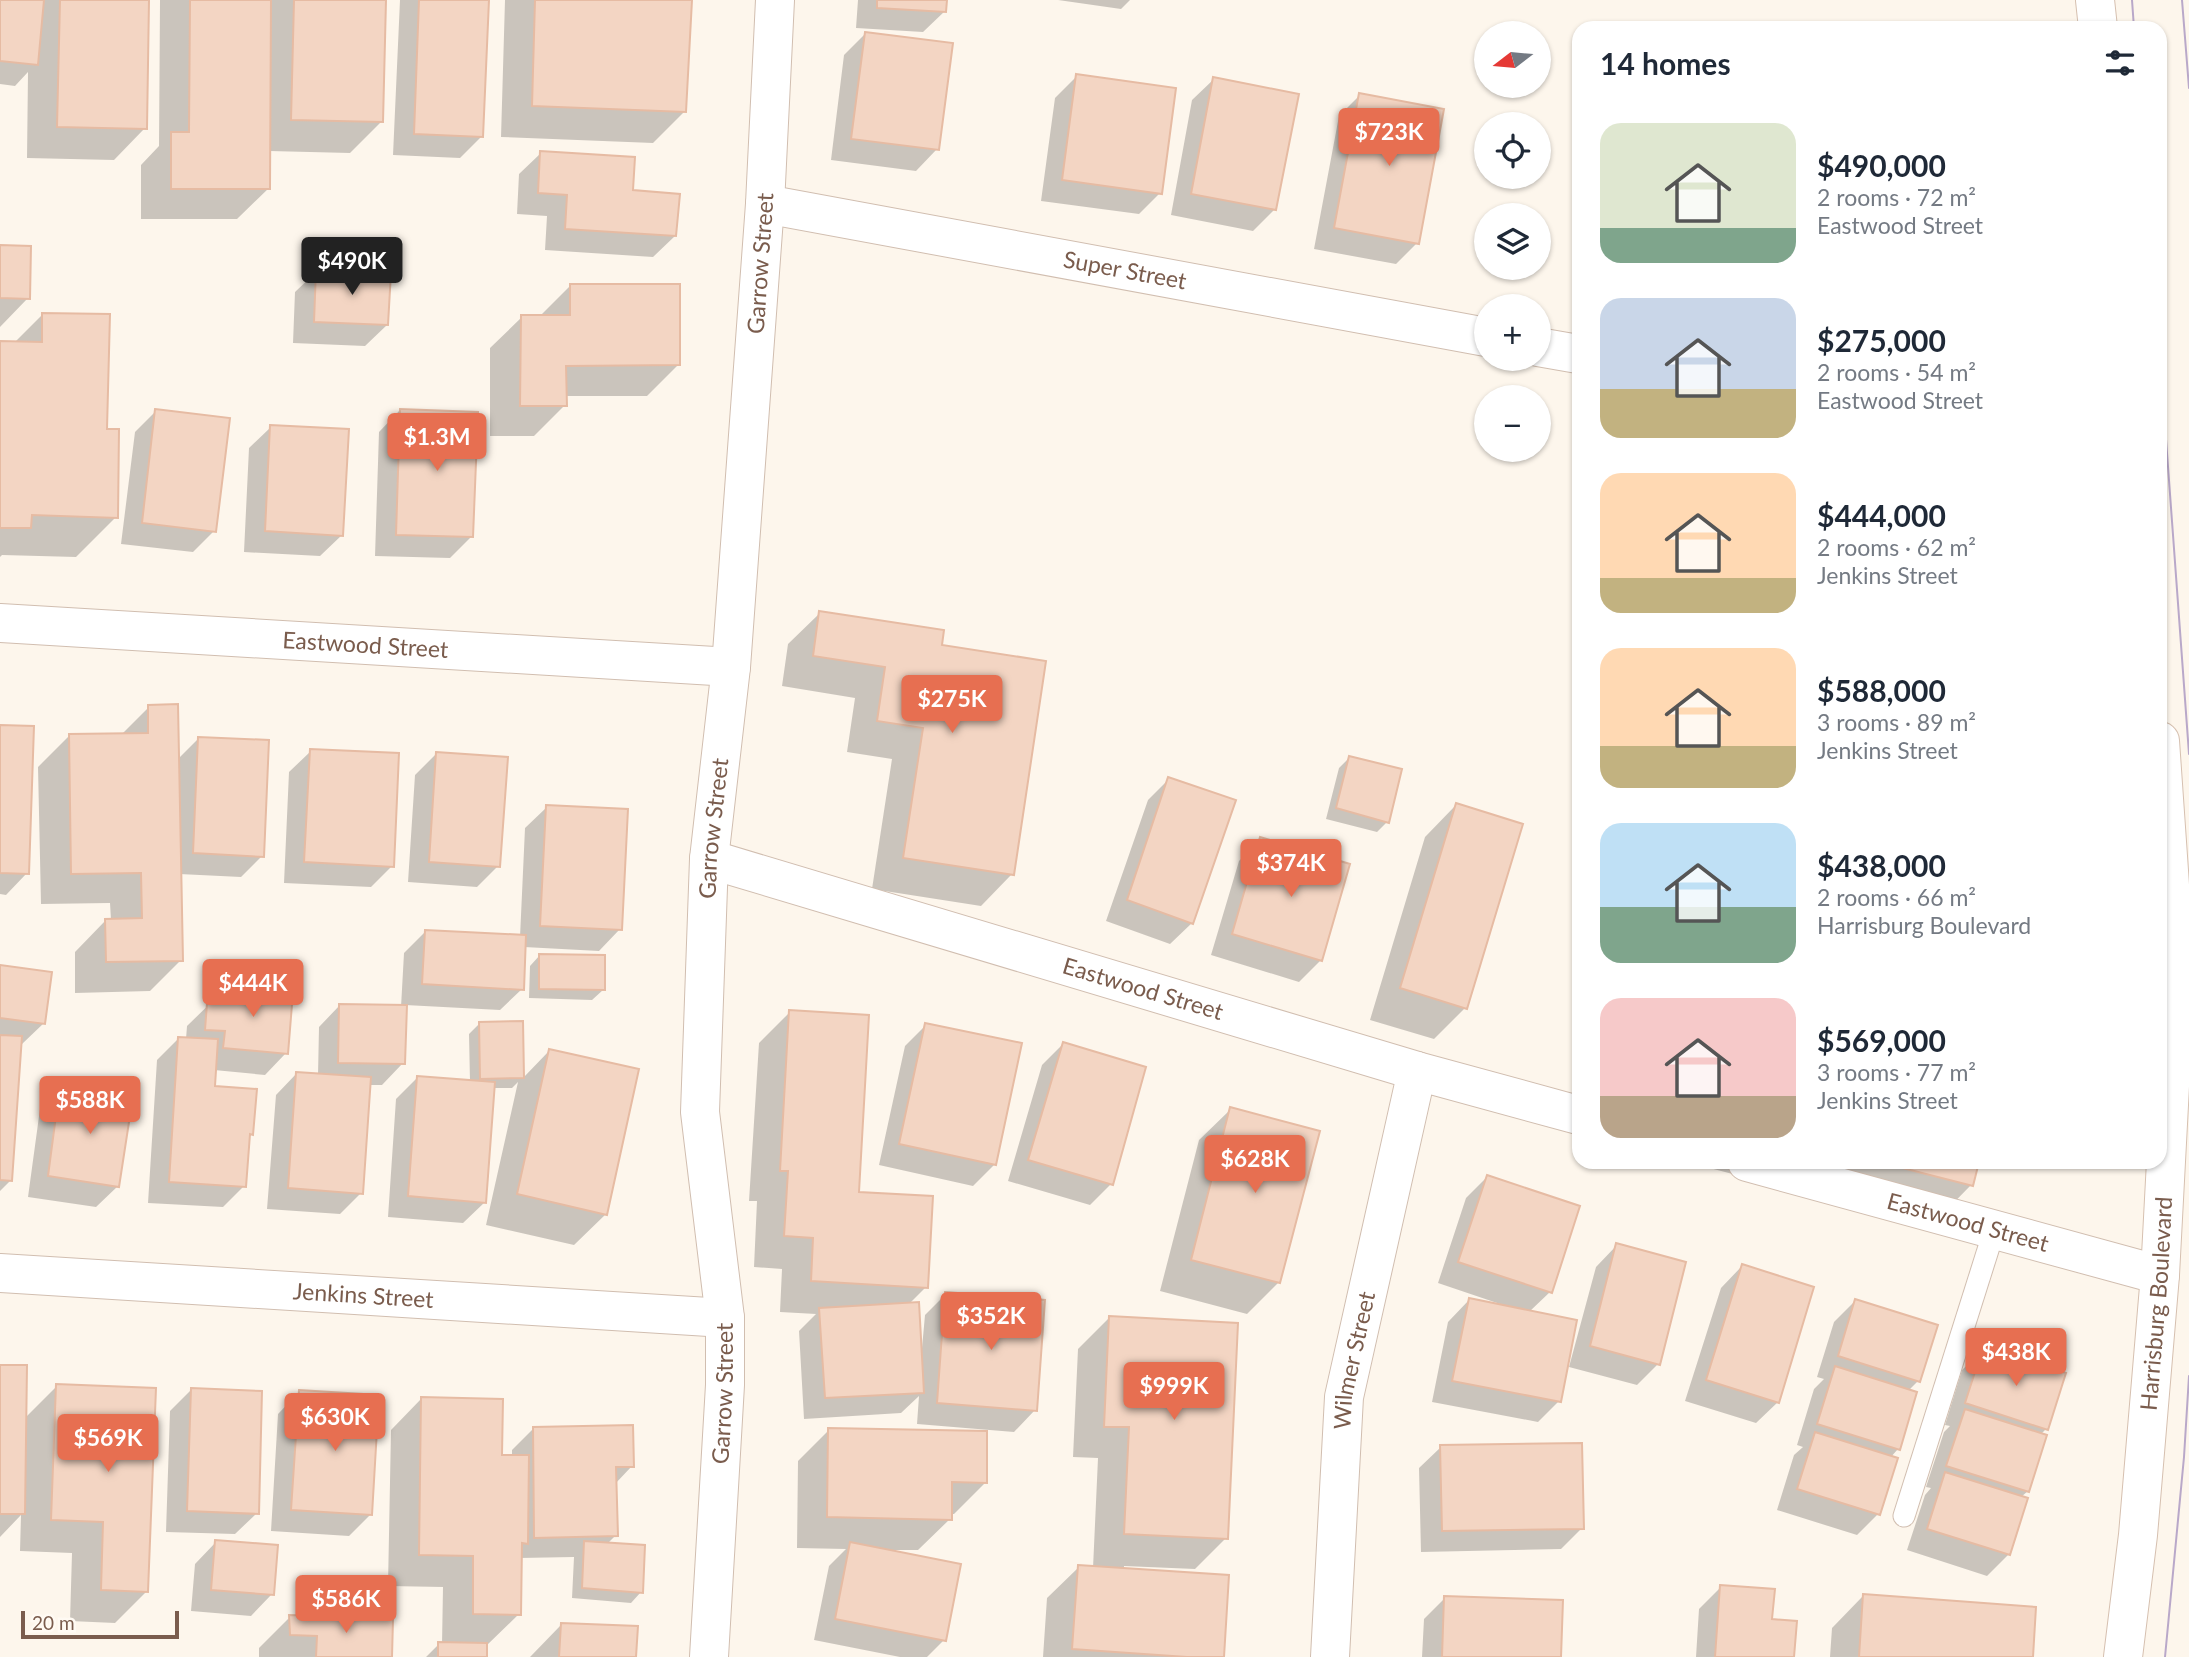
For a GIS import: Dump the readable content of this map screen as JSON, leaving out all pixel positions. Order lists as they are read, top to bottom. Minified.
{"streets":{"street":["Garrow Street","Super Street","Eastwood Street","Jenkins Street","Harrisburg Boulevard","Wilmer Street"]},"crossings":[["Garrow Street","Super Street"],["Garrow Street","Eastwood Street"],["Garrow Street","Jenkins Street"],["Eastwood Street","Harrisburg Boulevard"],["Eastwood Street","Wilmer Street"]],"scale_bar":"20 m","north":"left","page":{"map_buttons":["+","−"],"heading":"14 homes","list":[{"name":"$490,000","note":"2 rooms · 72 m² · Eastwood Street"},{"name":"$275,000","note":"2 rooms · 54 m² · Eastwood Street"},{"name":"$444,000","note":"2 rooms · 62 m² · Jenkins Street"},{"name":"$588,000","note":"3 rooms · 89 m² · Jenkins Street"},{"name":"$438,000","note":"2 rooms · 66 m² · Harrisburg Boulevard"},{"name":"$569,000","note":"3 rooms · 77 m² · Jenkins Street"}],"price":["$723K","$490K","$1.3M","$275K","$374K","$444K","$588K","$628K","$352K","$438K","$999K","$630K","$569K","$586K"],"scale":"20 m"}}
